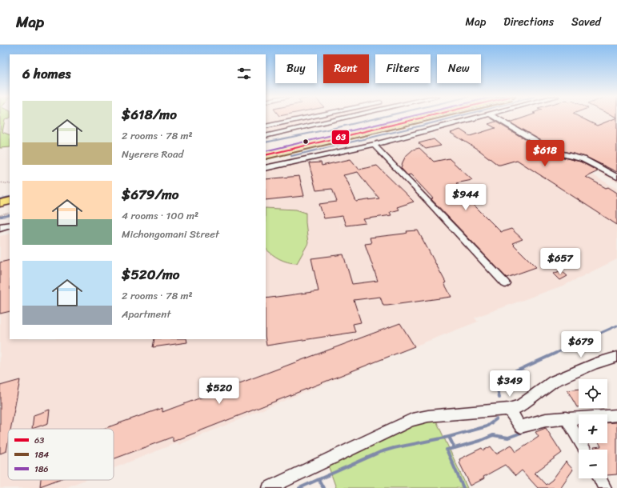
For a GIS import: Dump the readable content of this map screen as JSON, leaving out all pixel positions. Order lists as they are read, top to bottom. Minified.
{"lines":["transit line 63","transit line 184","transit line 186"],"legend":["63","184","186"],"page":{"header":"Map","nav":["Map","Directions","Saved"],"chip":["Buy","Rent","Filters","New"],"heading":"6 homes","list":[{"name":"$618/mo","note":"2 rooms · 78 m² · Nyerere Road"},{"name":"$679/mo","note":"4 rooms · 100 m² · Michongomani Street"},{"name":"$520/mo","note":"2 rooms · 78 m² · Apartment"}],"price":["$618","$944","$657","$679","$349","$520"],"map_buttons":["+","−"]}}
